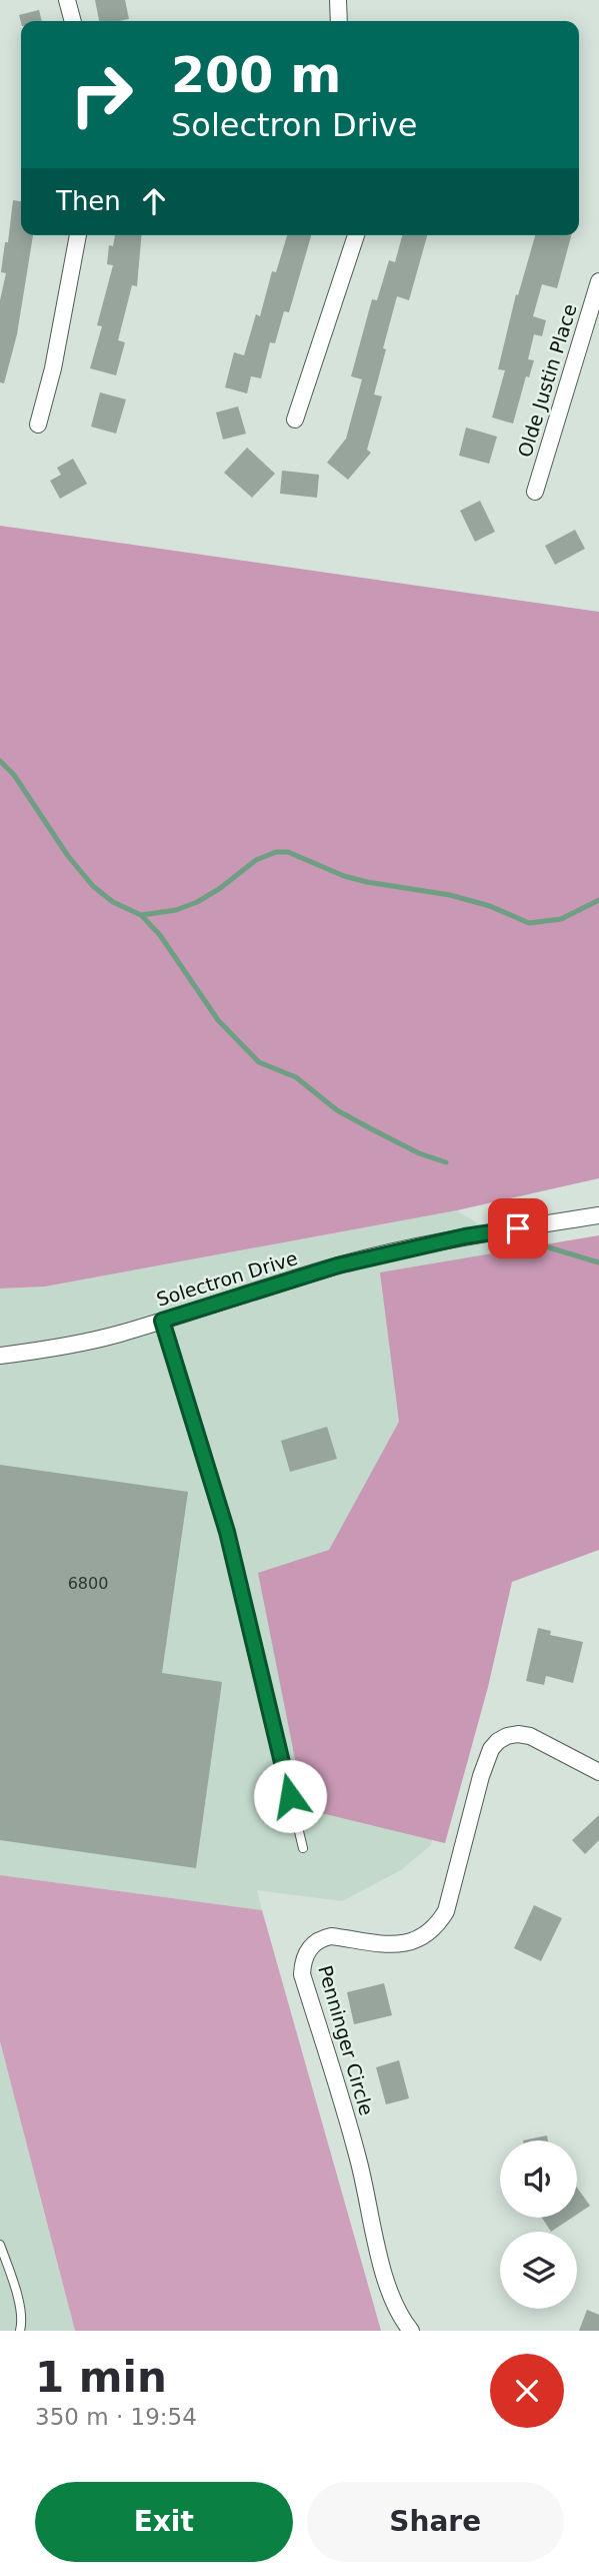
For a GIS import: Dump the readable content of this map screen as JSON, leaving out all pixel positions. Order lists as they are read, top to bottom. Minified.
{"streets":{"street":["Olde Justin Place","Solectron Drive","Penninger Circle"]},"house_numbers":["6800"],"page":{"turn":["200 m","Solectron Drive"],"then":"Then","heading":["1 min","350 m · 19:54"],"buttons":["Exit","Share"]}}
